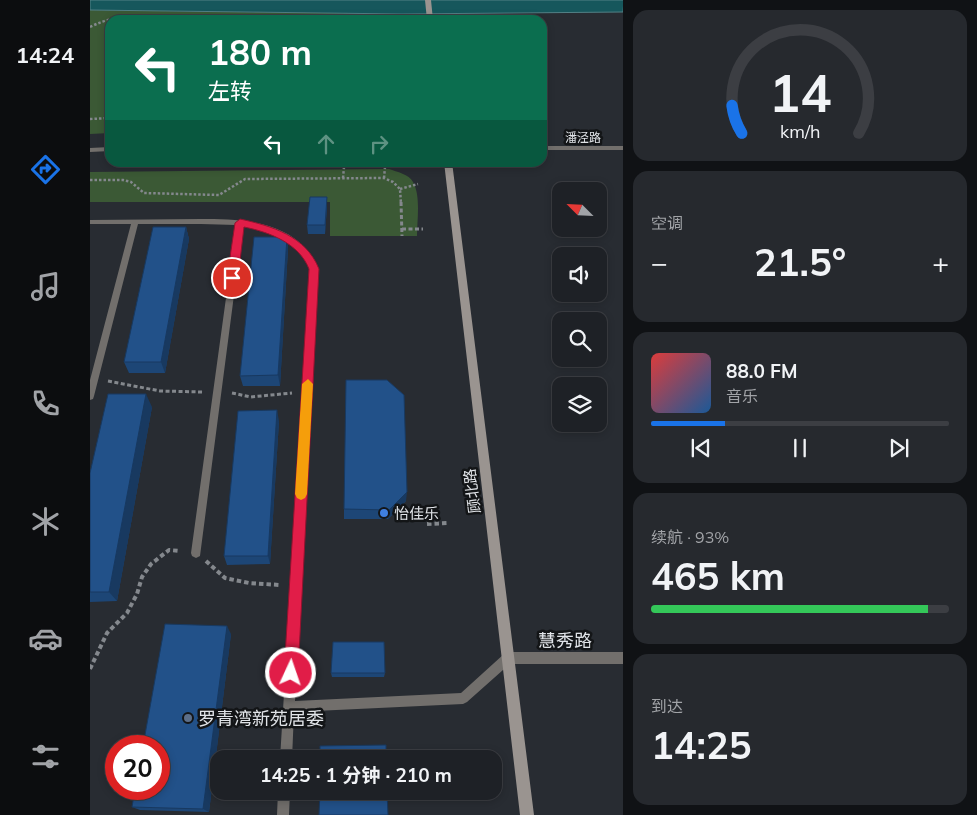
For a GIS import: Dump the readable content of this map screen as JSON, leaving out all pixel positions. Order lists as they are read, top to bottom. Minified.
{"streets":{"street":["潘泾路","顾北路","慧秀路"]},"crossings":[["顾北路","慧秀路"]],"places":["怡佳乐","罗青湾新苑居委"],"north":"top left","page":{"tabs":"14:24","turn":["180 m","左转"],"tile":["空调",["续航 · 93%","465 km"],["到达","14:25"]],"heat":["−","21.5°","+"],"song":["88.0 FM","音乐"],"limit":"20","trip":"14:25 · 1 分钟 · 210 m","gauge":["14","km/h"]}}
